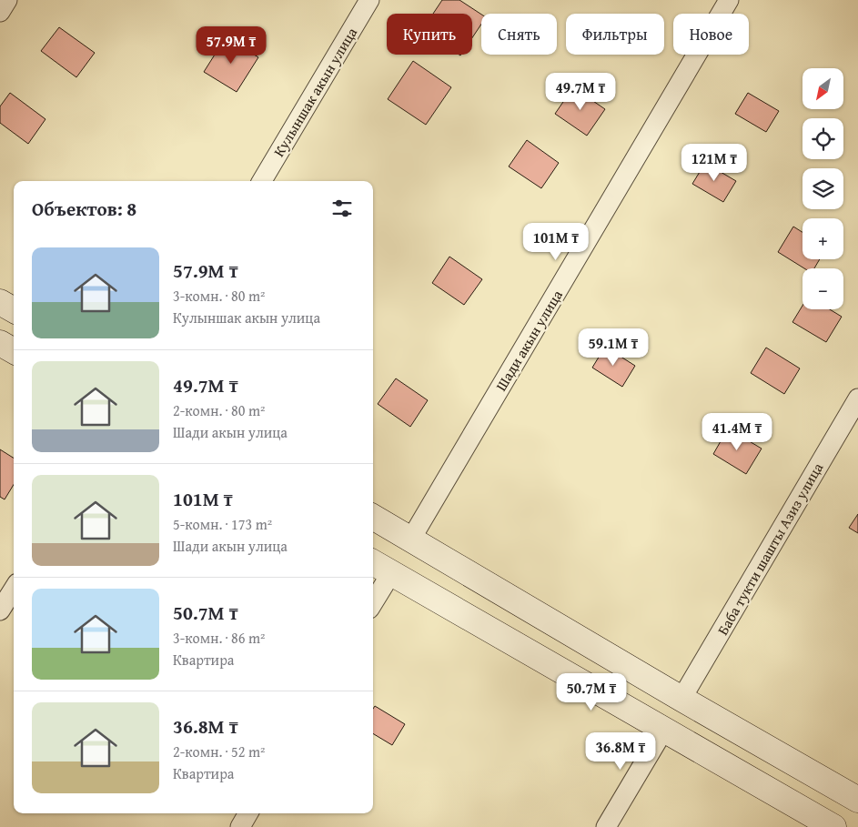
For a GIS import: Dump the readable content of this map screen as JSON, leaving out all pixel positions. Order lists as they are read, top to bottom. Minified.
{"streets":{"street":["Кулыншак акын улица","Шади акын улица","Баба тукти шашты Азиз улица"]},"north":"bottom left","page":{"chip":["Купить","Снять","Фильтры","Новое"],"price":["57.9M ₸","49.7M ₸","121M ₸","101M ₸","59.1M ₸","41.4M ₸","50.7M ₸","36.8M ₸"],"map_buttons":["+","−"],"heading":"Объектов: 8","list":[{"name":"57.9M ₸","note":"3-комн. · 80 m² · Кулыншак акын улица"},{"name":"49.7M ₸","note":"2-комн. · 80 m² · Шади акын улица"},{"name":"101M ₸","note":"5-комн. · 173 m² · Шади акын улица"},{"name":"50.7M ₸","note":"3-комн. · 86 m² · Квартира"},{"name":"36.8M ₸","note":"2-комн. · 52 m² · Квартира"}]}}
